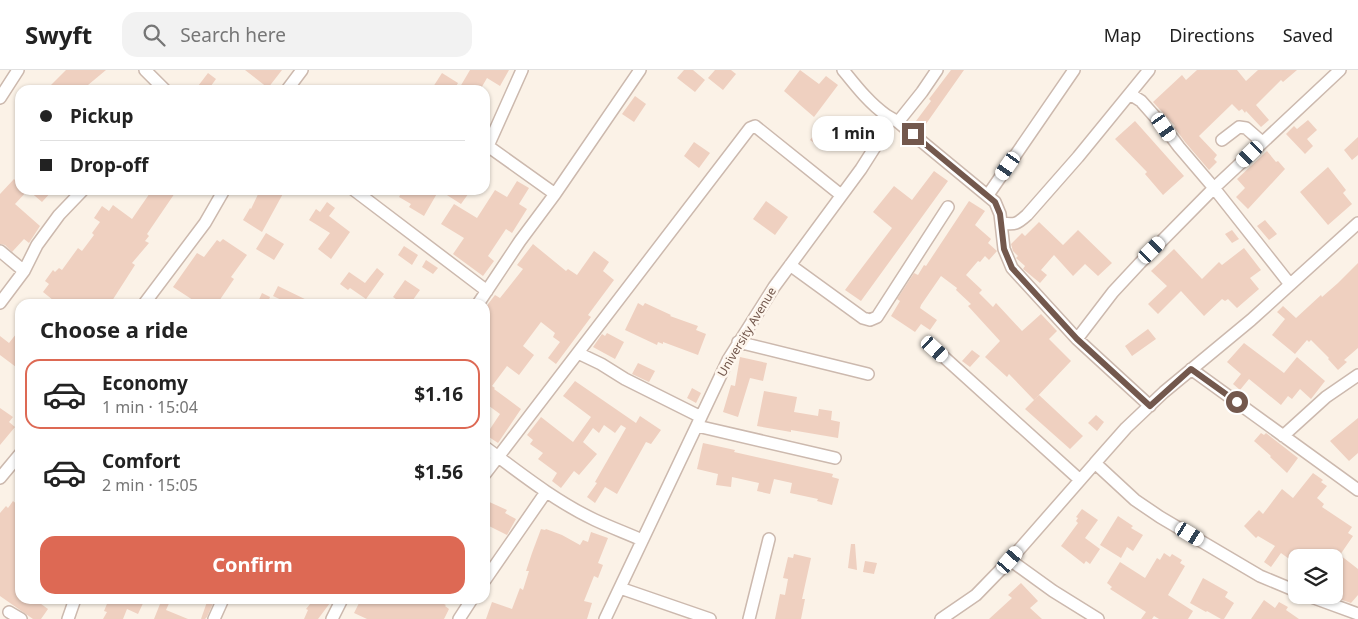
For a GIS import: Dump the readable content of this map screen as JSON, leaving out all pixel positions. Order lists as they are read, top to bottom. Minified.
{"streets":{"street":["University Avenue"]},"page":{"header":"Swyft","search":"Search here","nav":["Map","Directions","Saved"],"banner":["Pickup","Drop-off"],"bubble":"1 min","heading":"Choose a ride","list":[{"name":"Economy","note":"1 min · 15:04","value":"$1.16"},{"name":"Comfort","note":"2 min · 15:05","value":"$1.56"}],"buttons":"Confirm"}}
